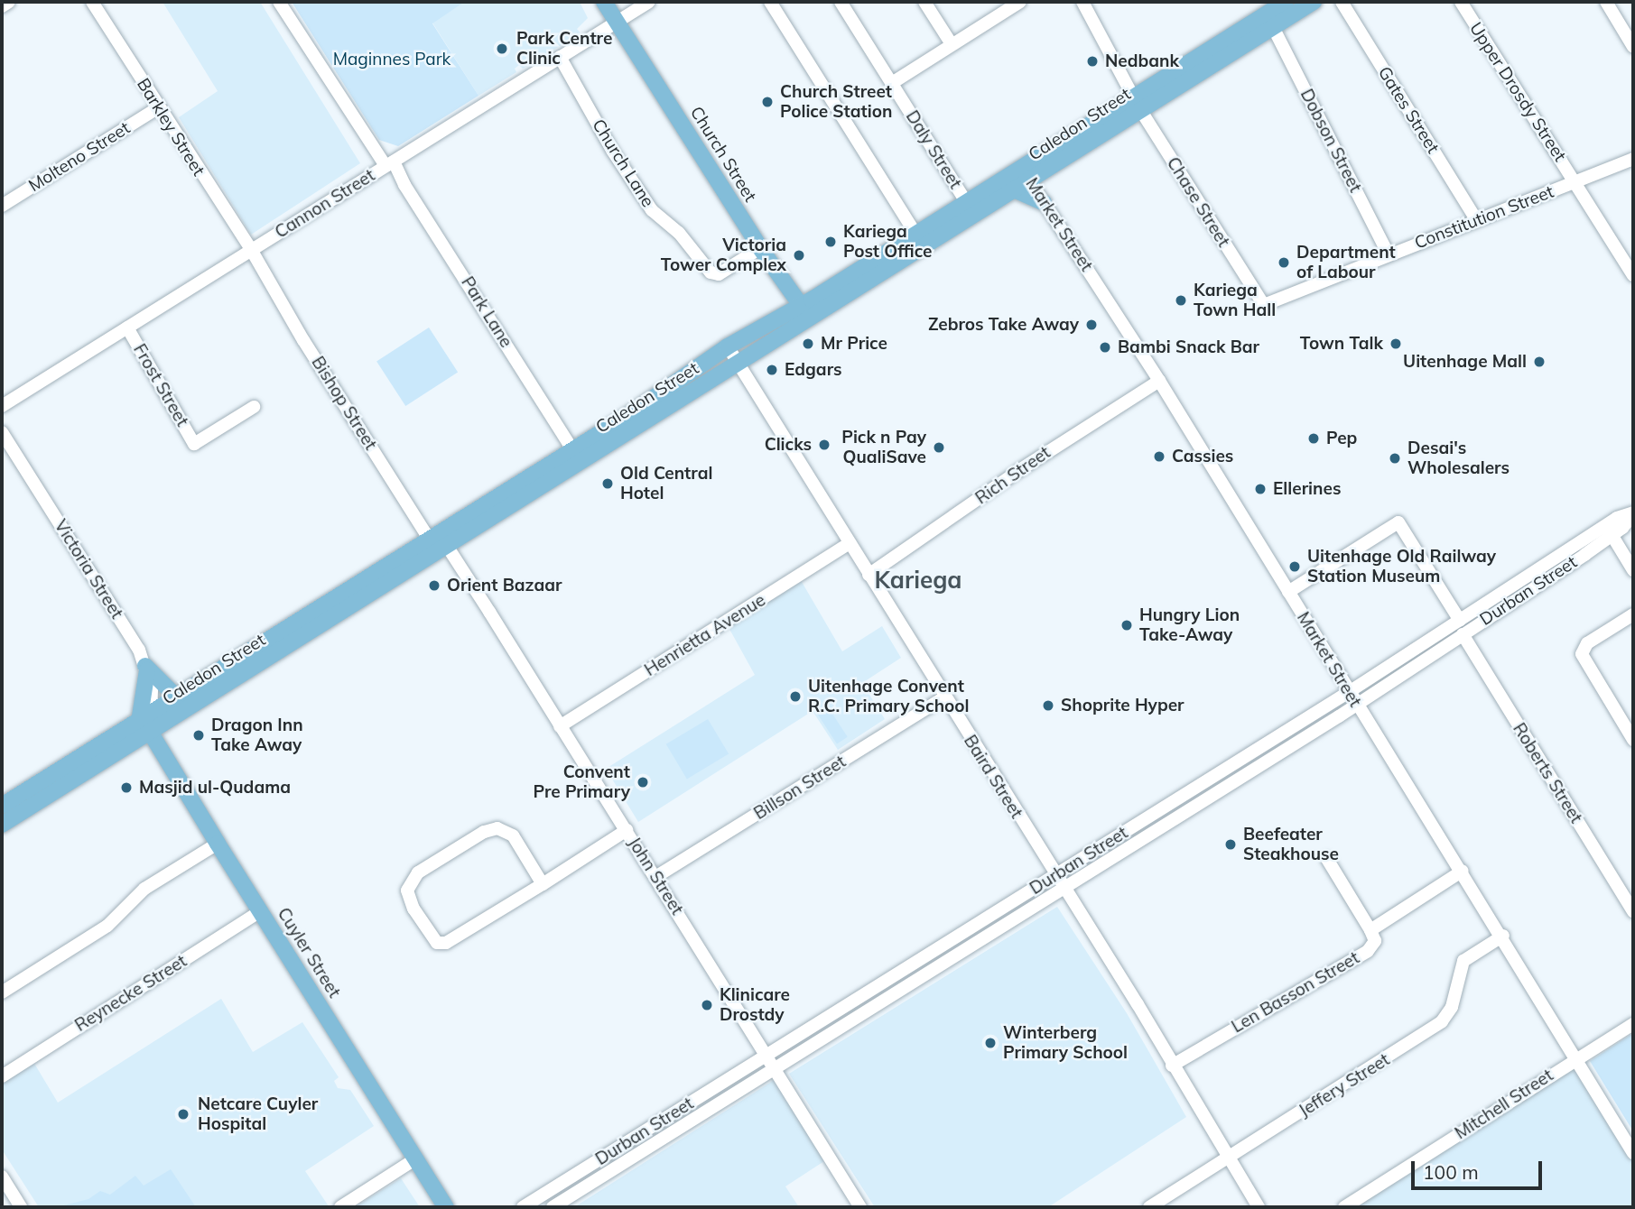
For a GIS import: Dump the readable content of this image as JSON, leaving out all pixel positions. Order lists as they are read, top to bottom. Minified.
{"streets":{"main road":["Caledon Street","Church Street","Cuyler Street"],"street":["Upper Drosdy Street","Gates Street","Barkley Street","Dobson Street","Daly Street","Molteno Street","Church Lane","Chase Street","Cannon Street","Constitution Street","Market Street","Park Lane","Frost Street","Bishop Street","Rich Street","Victoria Street","Durban Street","Henrietta Avenue","Roberts Street","Baird Street","Billson Street","John Street","Len Basson Street","Reynecke Street","Jeffery Street","Mitchell Street"]},"crossings":[["Upper Drosdy Street","Constitution Street"],["Gates Street","Constitution Street"],["Caledon Street","Dobson Street"],["Caledon Street","Daly Street"],["Caledon Street","Church Street"],["Caledon Street","Chase Street"],["Caledon Street","Market Street"],["Caledon Street","Park Lane"],["Caledon Street","Bishop Street"],["Caledon Street","Baird Street"],["Caledon Street","John Street"],["Caledon Street","Cuyler Street"],["Barkley Street","Molteno Street"],["Barkley Street","Cannon Street"],["Barkley Street","Bishop Street"],["Dobson Street","Constitution Street"],["Church Street","Church Lane"],["Church Street","Cannon Street"],["Church Lane","Cannon Street"],["Chase Street","Constitution Street"],["Cannon Street","Park Lane"],["Cannon Street","Frost Street"],["Cannon Street","Bishop Street"],["Market Street","Rich Street"],["Market Street","Durban Street"],["Market Street","Len Basson Street"],["Market Street","Jeffery Street"],["Market Street","Mitchell Street"],["Rich Street","Baird Street"],["Durban Street","Roberts Street"],["Durban Street","Baird Street"],["Durban Street","John Street"],["Henrietta Avenue","Baird Street"],["Henrietta Avenue","John Street"],["Baird Street","Billson Street"],["Baird Street","Len Basson Street"],["Baird Street","Jeffery Street"],["Billson Street","John Street"],["Cuyler Street","Reynecke Street"]],"districts":["Kariega"],"parks":["Maginnes Park"],"places":["Park Centre Clinic","Nedbank","Church Street Police Station","Kariega Post Office","Victoria Tower Complex","Department of Labour","Kariega Town Hall","Zebros Take Away","Mr Price","Town Talk","Bambi Snack Bar","Uitenhage Mall","Edgars","Pep","Clicks","Pick n Pay QualiSave","Cassies","Desai's Wholesalers","Old Central Hotel","Ellerines","Uitenhage Old Railway Station Museum","Orient Bazaar","Hungry Lion Take-Away","Uitenhage Convent R.C. Primary School","Shoprite Hyper","Dragon Inn Take Away","Convent Pre Primary","Masjid ul-Qudama","Beefeater Steakhouse","Klinicare Drostdy","Winterberg Primary School","Netcare Cuyler Hospital"],"scale_bar":"100 m"}
